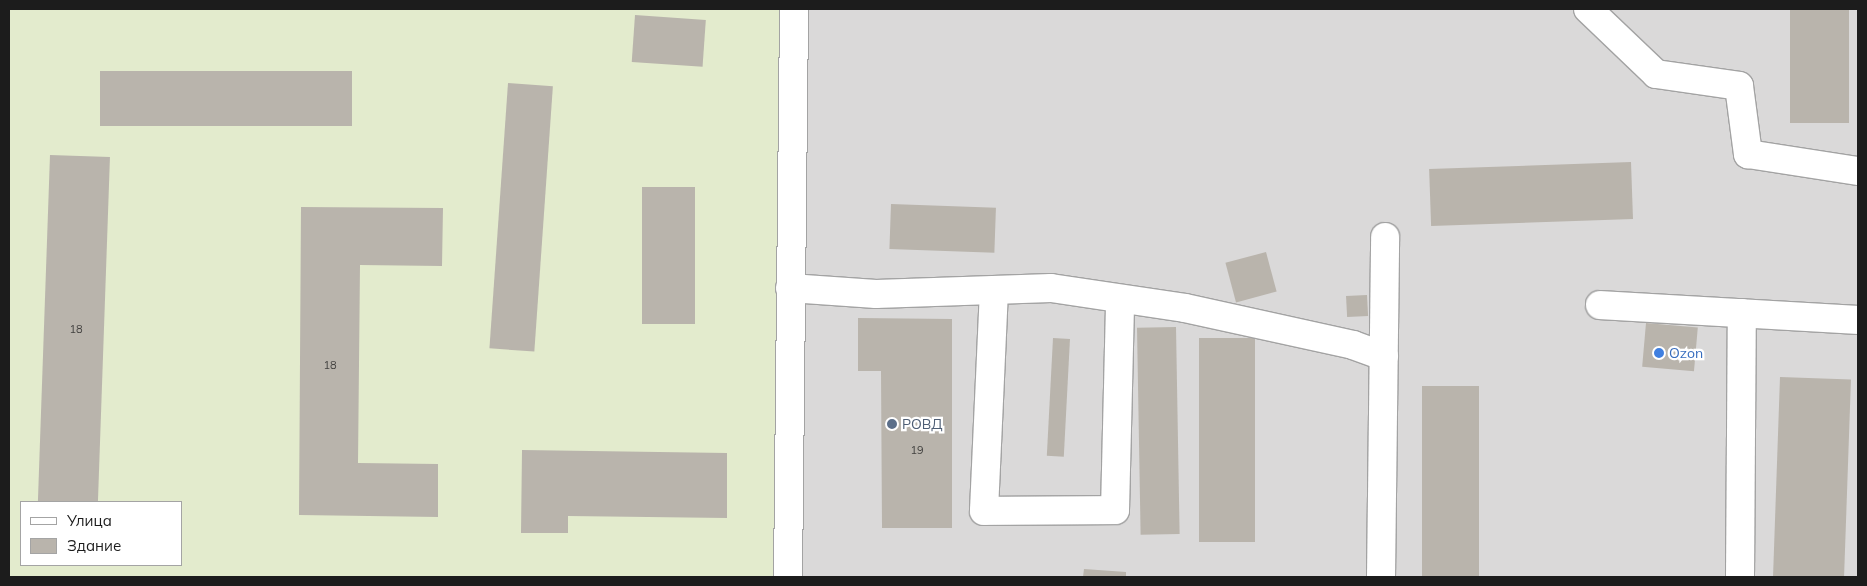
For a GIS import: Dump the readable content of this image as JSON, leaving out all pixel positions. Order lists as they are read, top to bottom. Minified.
{"places":["Ozon","РОВД"],"house_numbers":["18","18","19"],"legend":["Улица","Здание"]}
